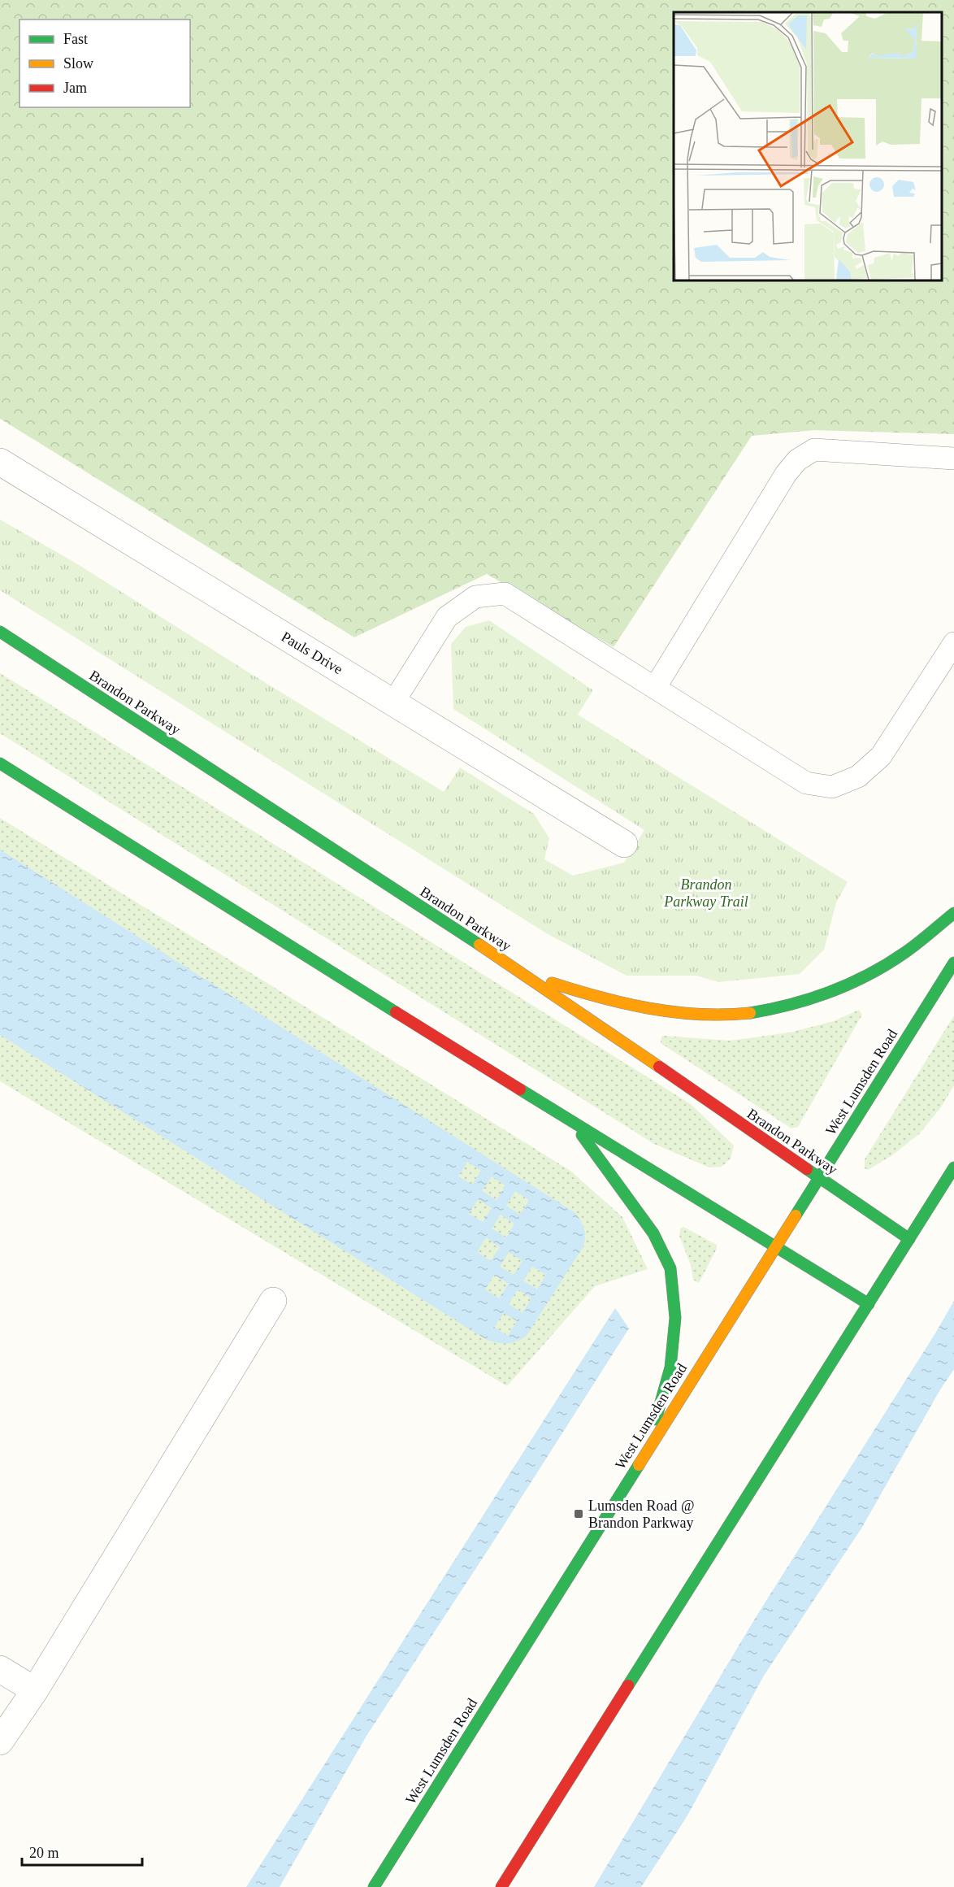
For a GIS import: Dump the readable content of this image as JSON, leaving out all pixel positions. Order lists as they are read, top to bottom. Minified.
{"streets":{"main road":["Brandon Parkway","West Lumsden Road"],"street":["Pauls Drive"]},"crossings":[["Brandon Parkway","West Lumsden Road"]],"parks":["Brandon Parkway Trail"],"places":{"transit":["Lumsden Road @ Brandon Parkway"]},"legend":["Fast","Slow","Jam"],"scale_bar":"20 m"}
